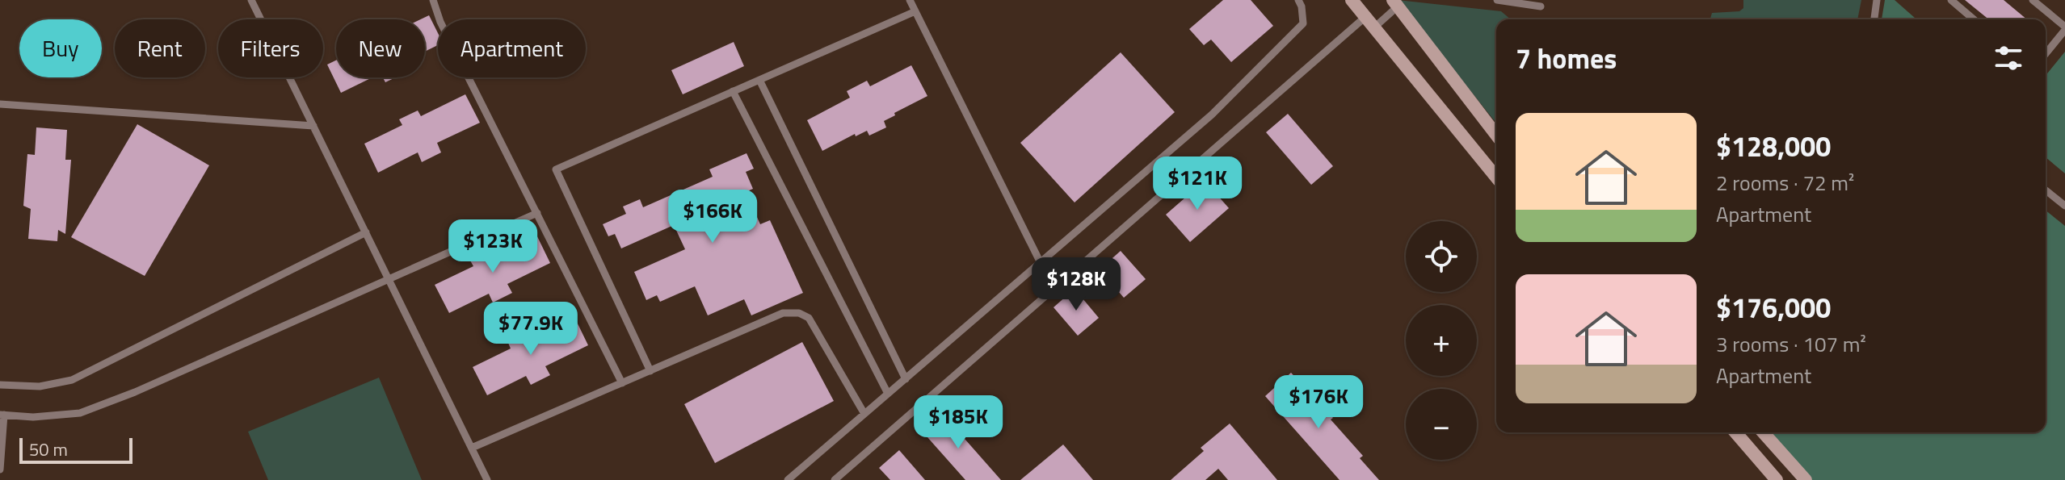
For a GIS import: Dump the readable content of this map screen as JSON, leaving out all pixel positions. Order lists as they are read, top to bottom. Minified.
{"scale_bar":"50 m","page":{"chip":["Buy","Rent","Filters","New","Apartment"],"heading":"7 homes","list":[{"name":"$128,000","note":"2 rooms · 72 m² · Apartment"},{"name":"$176,000","note":"3 rooms · 107 m² · Apartment"}],"price":["$121K","$166K","$123K","$128K","$77.9K","$176K","$185K"],"map_buttons":["+","−"],"scale":"50 m"}}
